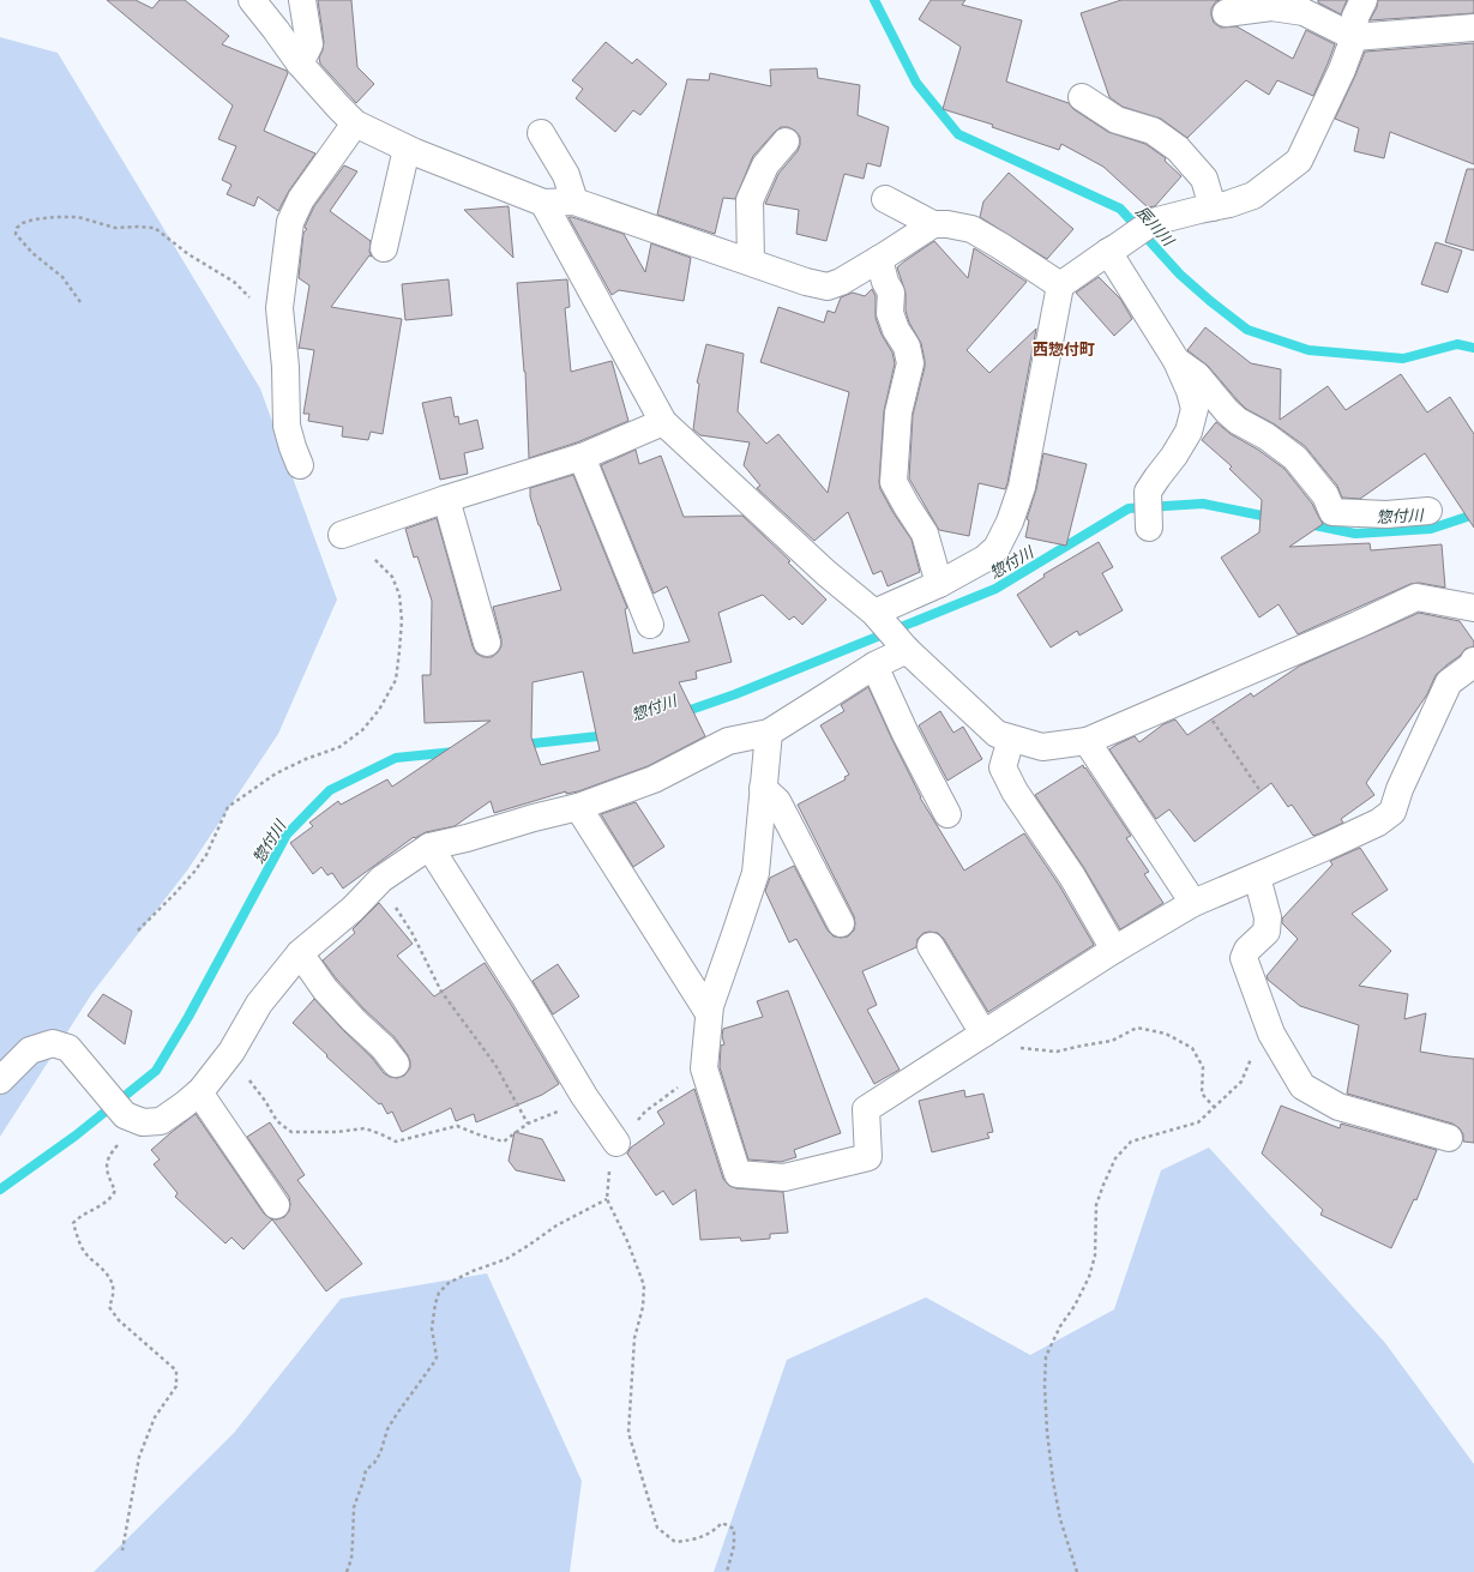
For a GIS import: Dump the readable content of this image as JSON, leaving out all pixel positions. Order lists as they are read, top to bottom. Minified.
{"districts":["西惣付町"],"water":["辰川川","惣付川"]}
